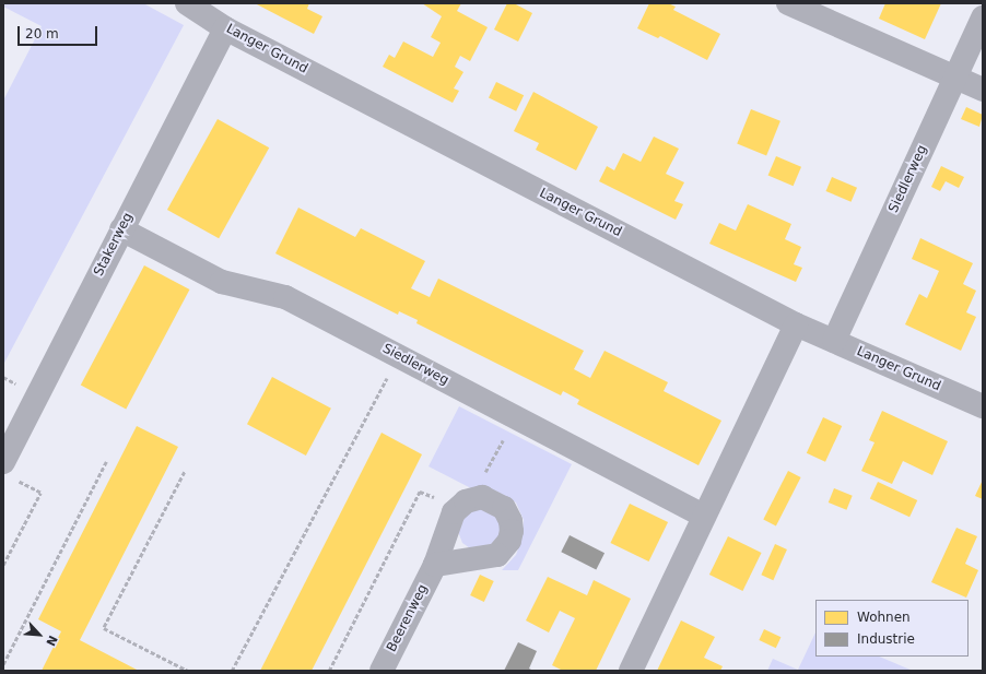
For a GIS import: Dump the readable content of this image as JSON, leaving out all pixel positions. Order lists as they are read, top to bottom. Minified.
{"streets":{"street":["Langer Grund","Siedlerweg","Stakerweg","Beerenweg"]},"crossings":[["Langer Grund","Siedlerweg"],["Langer Grund","Stakerweg"],["Siedlerweg","Stakerweg"]],"legend":["Wohnen","Industrie"],"scale_bar":"20 m","north":"bottom right"}
